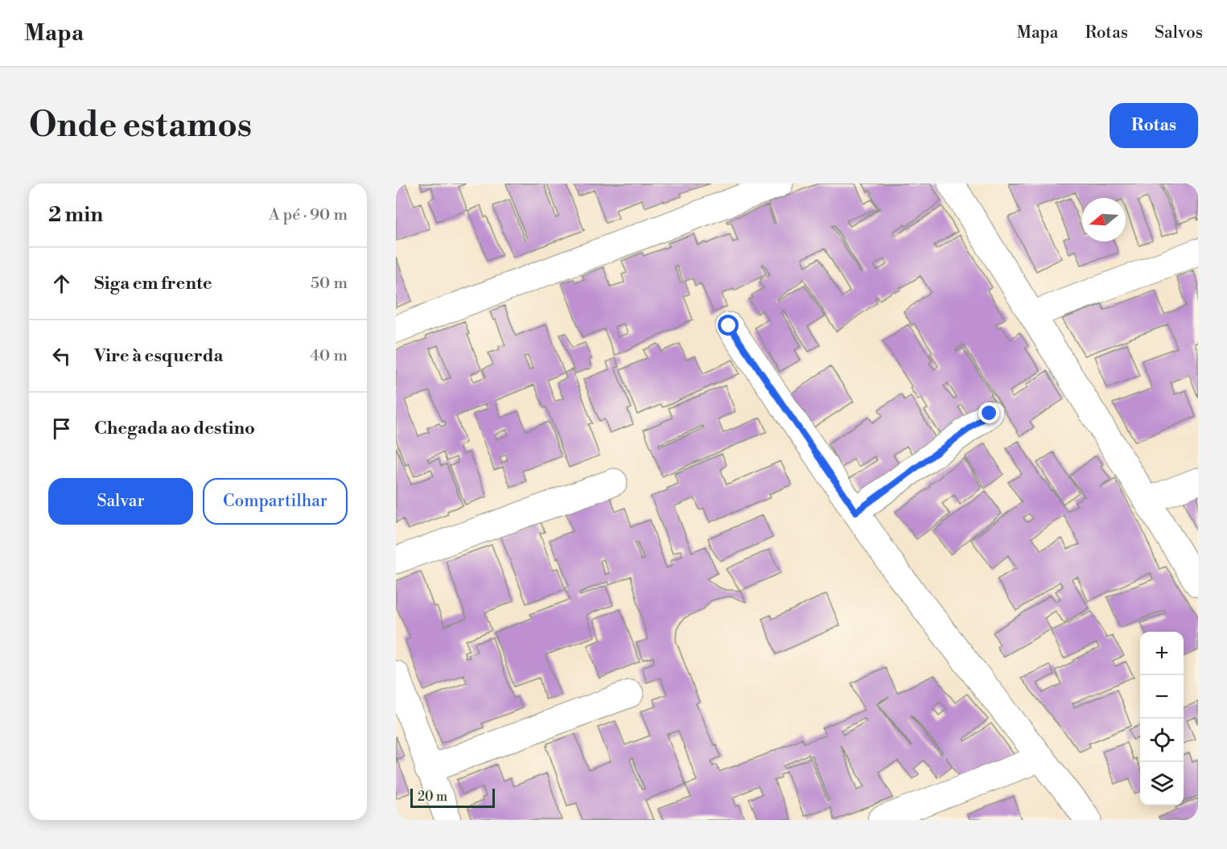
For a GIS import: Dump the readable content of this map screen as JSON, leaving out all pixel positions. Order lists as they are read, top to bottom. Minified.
{"scale_bar":"20 m","north":"left","page":{"header":"Mapa","nav":["Mapa","Rotas","Salvos"],"buttons":["Rotas",["Salvar","Compartilhar"]],"title":"Onde estamos","heading":["2 min","A pé · 90 m"],"list":[["Siga em frente","50 m"],["Vire à esquerda","40 m"],"Chegada ao destino"],"map_buttons":["+","−"],"scale":"20 m"}}
